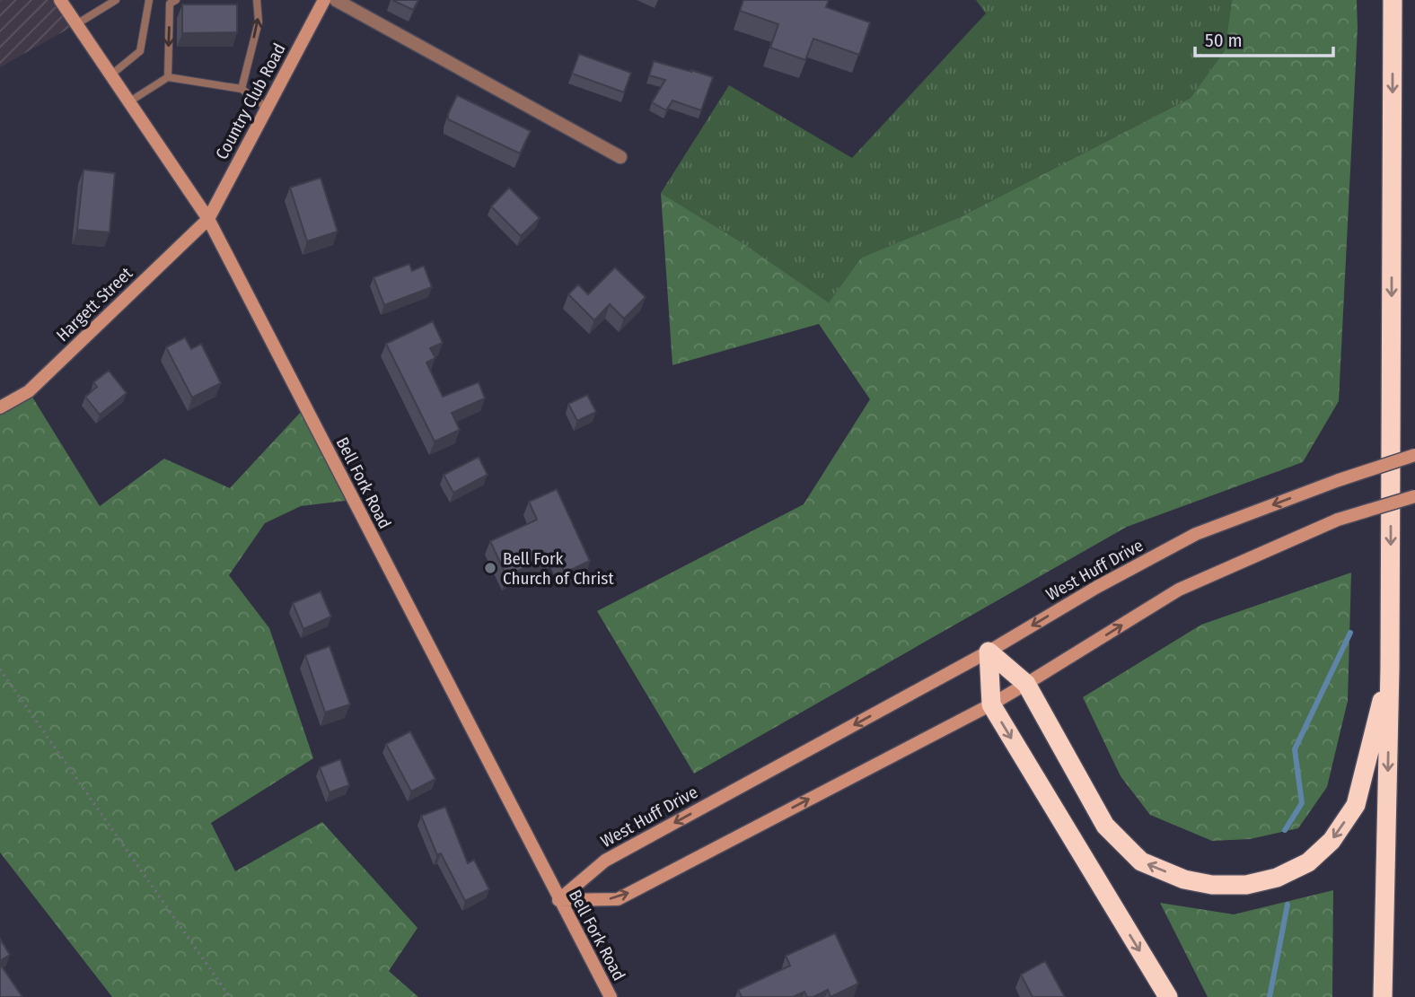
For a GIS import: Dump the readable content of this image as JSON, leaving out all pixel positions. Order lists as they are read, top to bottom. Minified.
{"streets":{"main road":["Country Club Road","Hargett Street","Bell Fork Road","West Huff Drive"]},"crossings":[["Country Club Road","Hargett Street"],["Country Club Road","Bell Fork Road"],["Hargett Street","Bell Fork Road"],["Bell Fork Road","West Huff Drive"]],"places":["Bell Fork Church of Christ"],"scale_bar":"50 m"}
